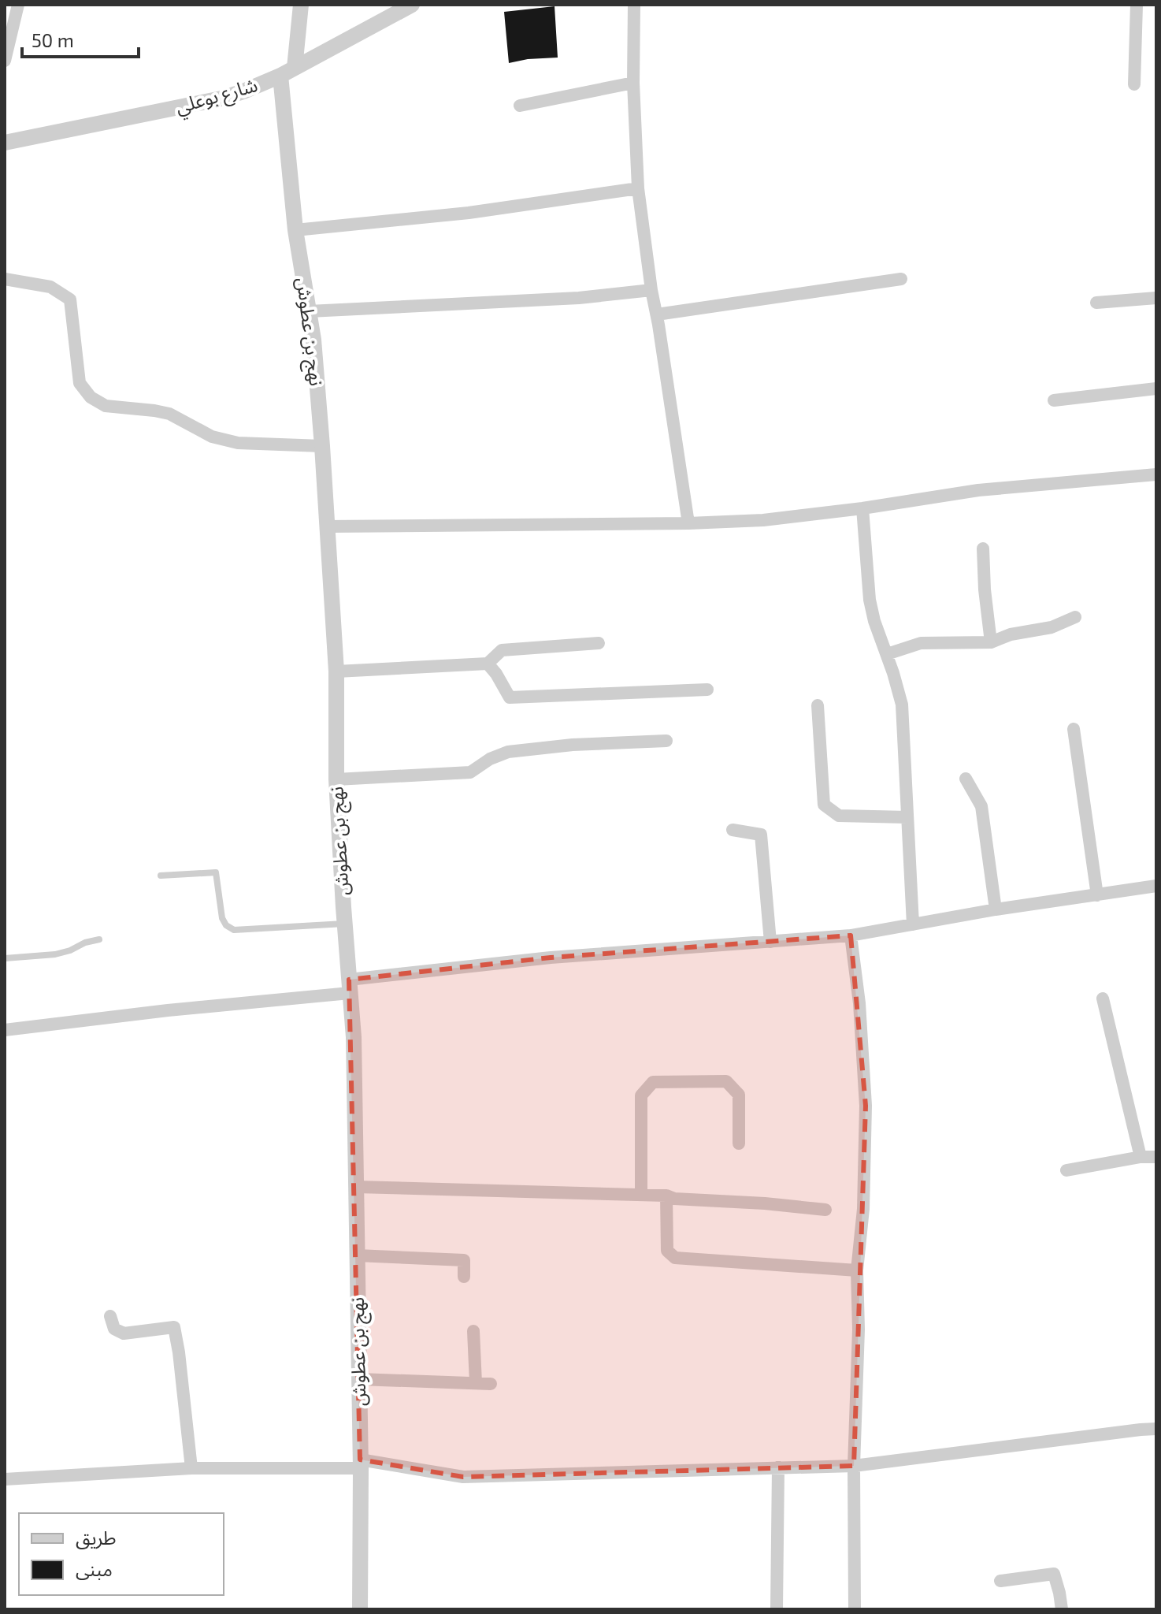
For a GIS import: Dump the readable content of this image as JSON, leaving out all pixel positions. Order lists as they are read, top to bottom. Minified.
{"streets":{"street":["شارع بوعلي","نهج بن عطوش"]},"crossings":[["شارع بوعلي","نهج بن عطوش"]],"legend":["طريق","مبنى"],"scale_bar":"50 m"}
